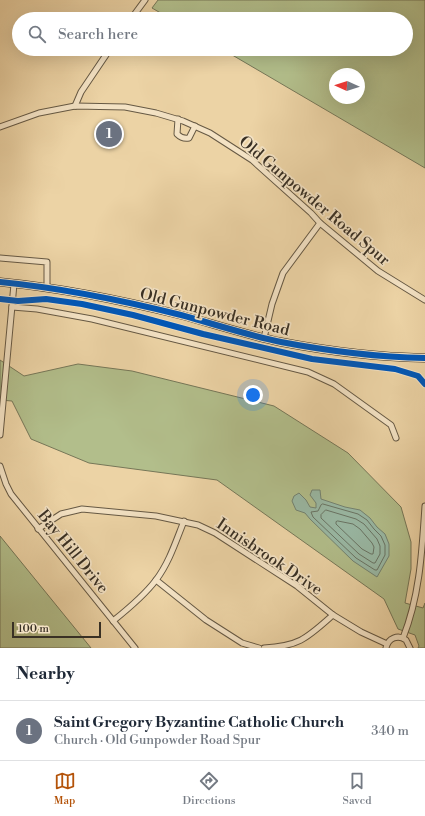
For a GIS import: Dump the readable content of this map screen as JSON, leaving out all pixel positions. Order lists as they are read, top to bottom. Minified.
{"streets":{"main road":["Old Gunpowder Road"],"street":["Old Gunpowder Road Spur","Bay Hill Drive","Innisbrook Drive"]},"crossings":[["Bay Hill Drive","Innisbrook Drive"]],"scale_bar":"100 m","north":"left","page":{"search":"Search here","pins":"1","scale":"100 m","heading":"Nearby","list":[{"mark":"1","name":"Saint Gregory Byzantine Catholic Church","note":"Church · Old Gunpowder Road Spur","value":"340 m"}],"nav":["Map","Directions","Saved"]}}
